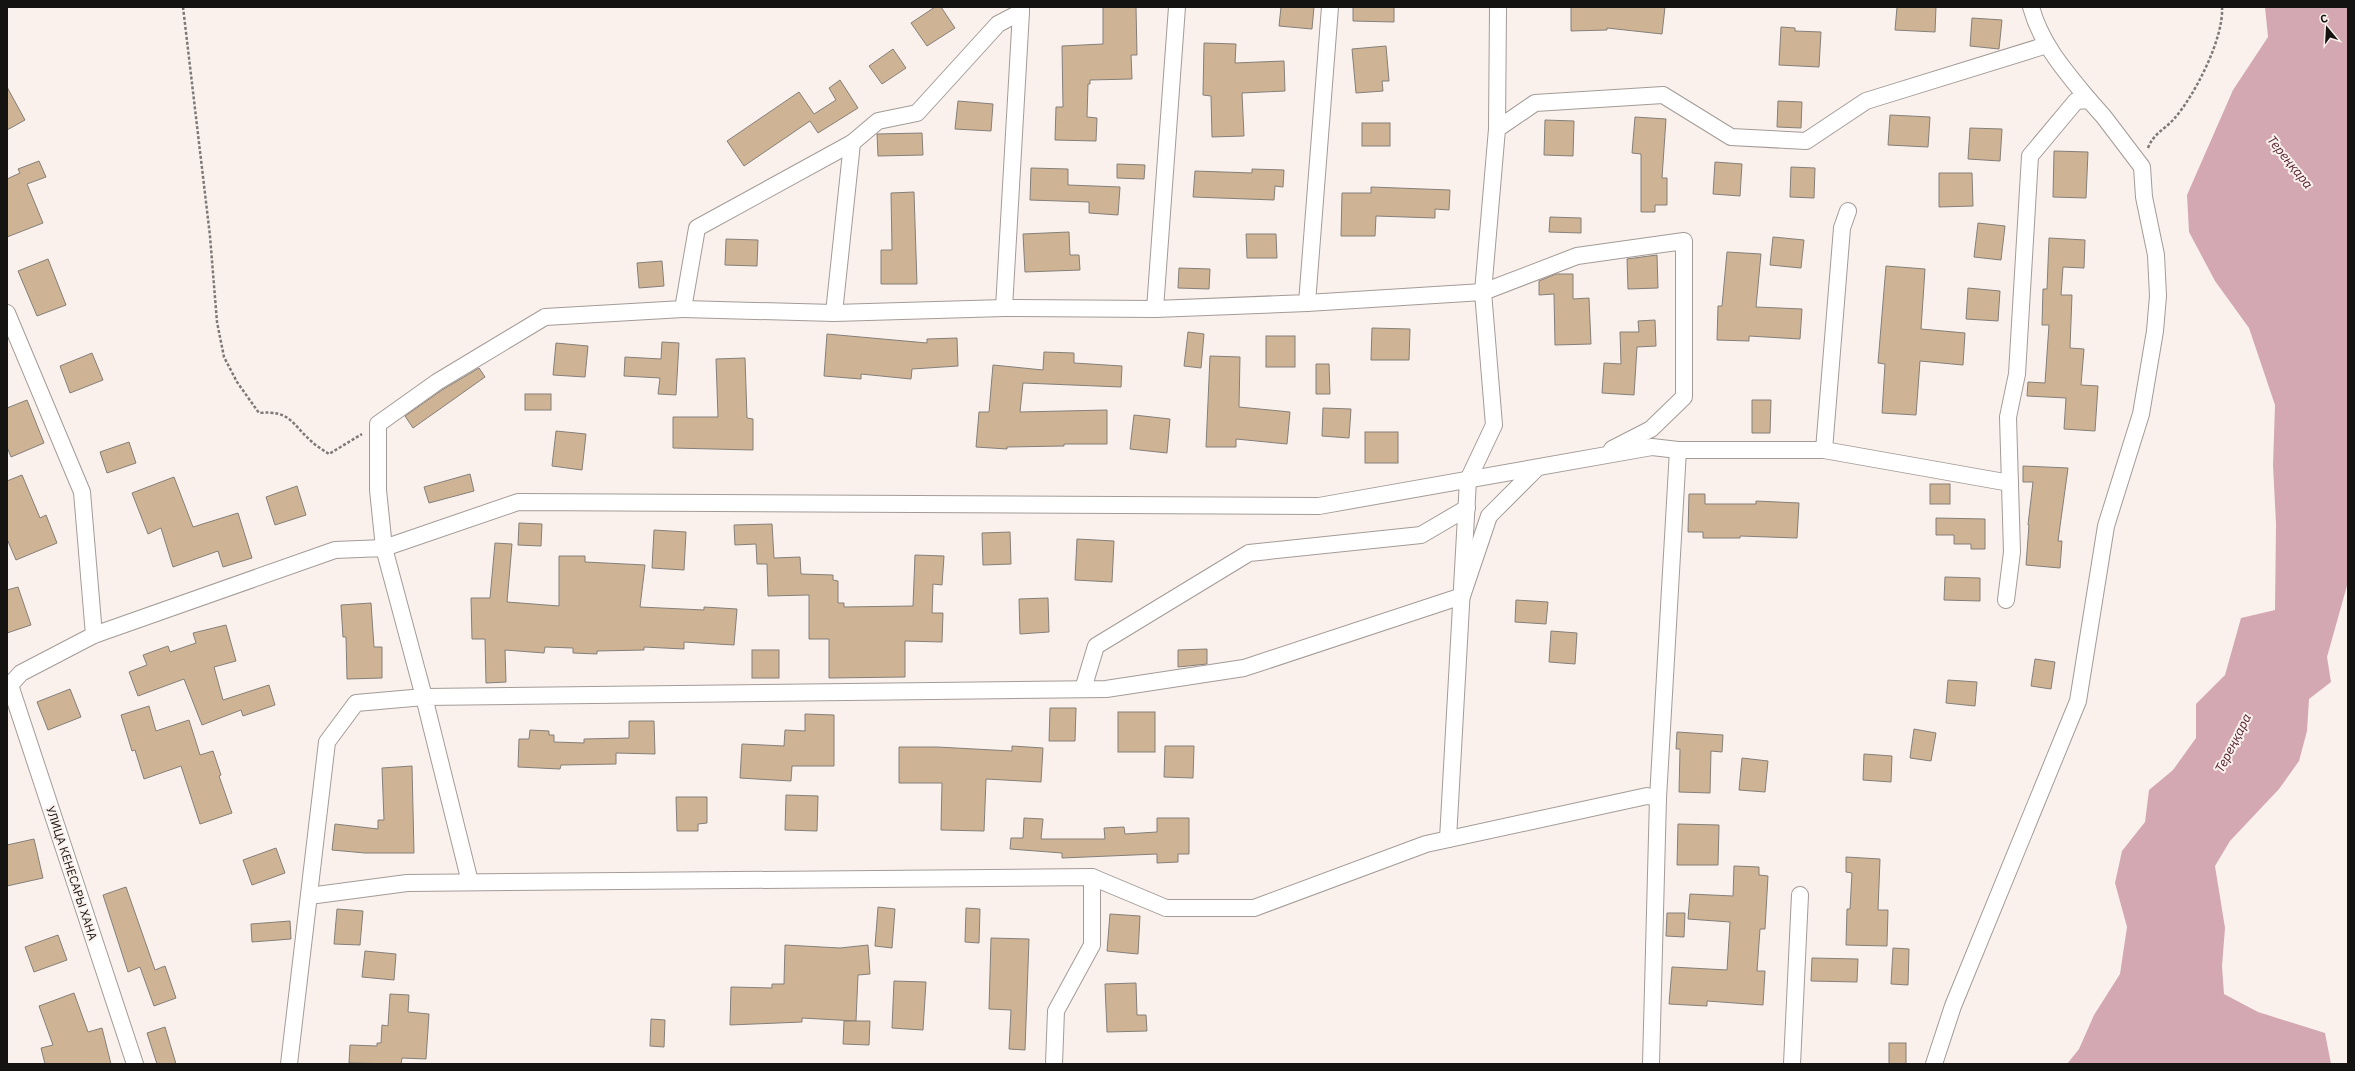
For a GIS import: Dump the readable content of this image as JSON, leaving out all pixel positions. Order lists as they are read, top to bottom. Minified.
{"streets":{"street":["УЛИЦА КЕНЕСАРЫ ХАНА"]},"water":["Тереңқара"],"north":"top"}
